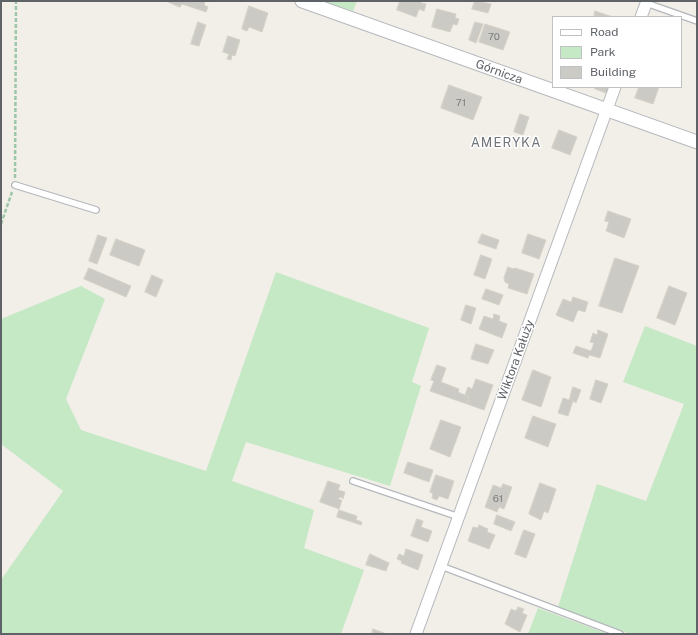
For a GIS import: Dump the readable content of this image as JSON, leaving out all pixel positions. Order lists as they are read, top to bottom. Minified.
{"streets":{"street":["Górnicza","Wiktora Kałuży"]},"crossings":[["Górnicza","Wiktora Kałuży"]],"districts":["AMERYKA"],"house_numbers":["70","71","61"],"legend":["Road","Park","Building"]}
